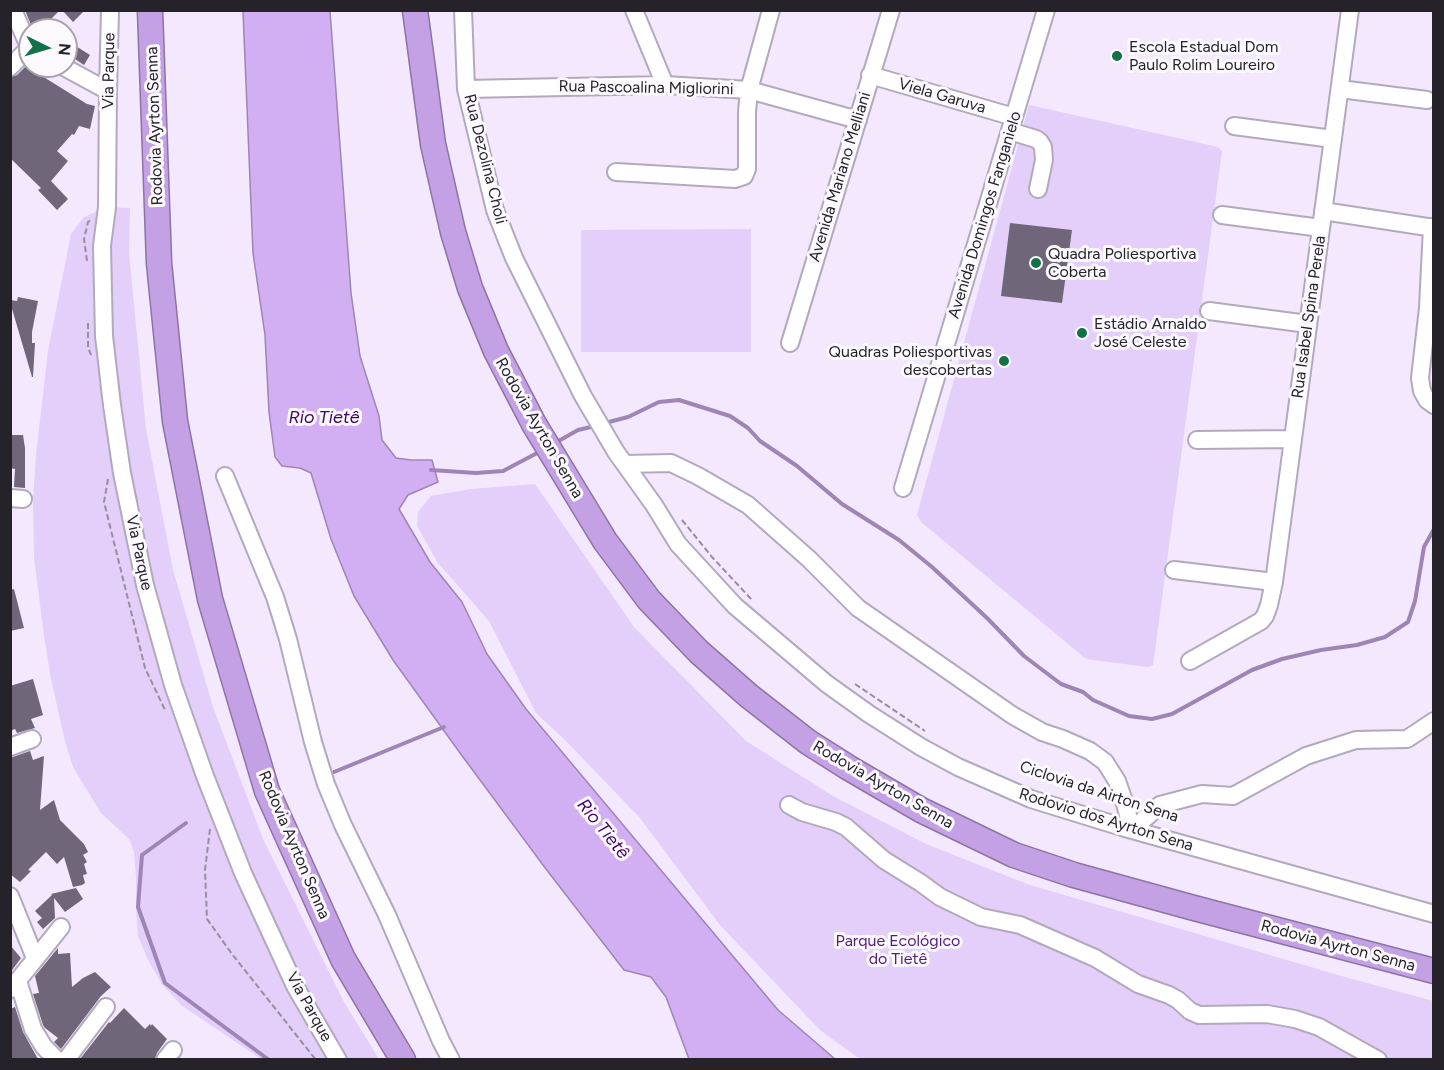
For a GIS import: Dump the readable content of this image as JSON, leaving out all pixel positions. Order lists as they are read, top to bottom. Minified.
{"streets":{"highway":["Rodovia Ayrton Senna"],"street":["Via Parque","Rua Pascoalina Migliorini","Viela Garuva","Rua Dezolina Choli","Avenida Mariano Melliani","Avenida Domingos Fanganielo","Rua Isabel Spina Perela","Rodovio dos Ayrton Sena"]},"crossings":[["Rua Pascoalina Migliorini","Rua Dezolina Choli"],["Rua Pascoalina Migliorini","Avenida Mariano Melliani"],["Viela Garuva","Avenida Mariano Melliani"],["Viela Garuva","Avenida Domingos Fanganielo"],["Rua Dezolina Choli","Rodovio dos Ayrton Sena"]],"water":["Rio Tietê"],"parks":["Parque Ecológico do Tietê"],"places":["Escola Estadual Dom Paulo Rolim Loureiro","Quadra Poliesportiva Coberta","Estádio Arnaldo José Celeste","Quadras Poliesportivas descobertas"],"north":"right"}
